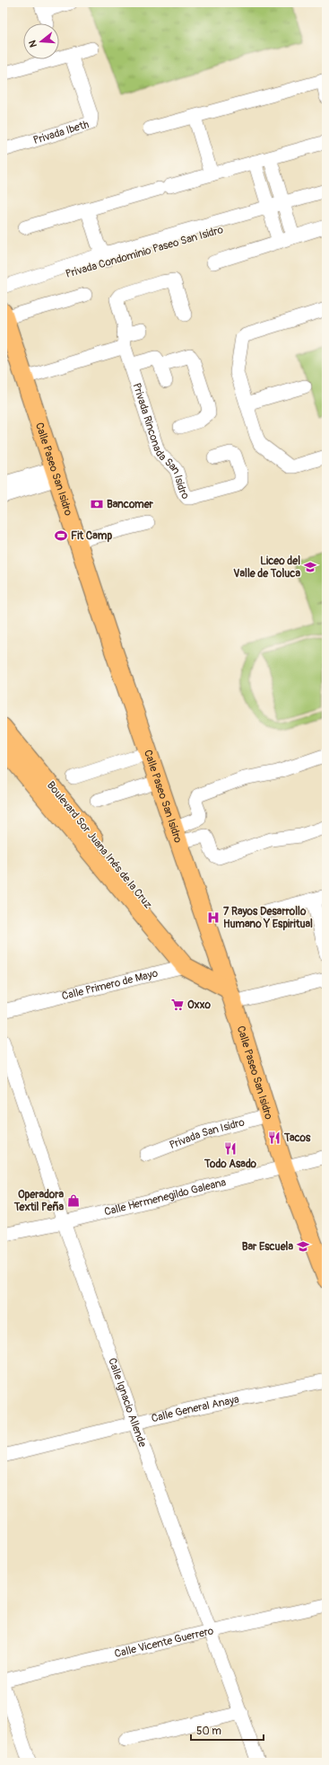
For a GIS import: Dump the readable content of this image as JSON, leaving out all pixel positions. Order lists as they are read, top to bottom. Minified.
{"streets":{"main road":["Calle Paseo San Isidro","Boulevard Sor Juana Inés de la Cruz","Calle Primero de Mayo"],"street":["Privada Ibeth","Privada Condominio Paseo San Isidro","Privada Rinconada San Isidro","Privada San Isidro","Calle Hermenegildo Galeana","Calle Ignacio Allende","Calle General Anaya","Calle Vicente Guerrero"]},"crossings":[["Calle Paseo San Isidro","Calle Primero de Mayo"],["Calle Paseo San Isidro","Privada San Isidro"],["Calle Paseo San Isidro","Calle Hermenegildo Galeana"],["Boulevard Sor Juana Inés de la Cruz","Calle Primero de Mayo"],["Calle Hermenegildo Galeana","Calle Ignacio Allende"],["Calle Ignacio Allende","Calle General Anaya"],["Calle Ignacio Allende","Calle Vicente Guerrero"]],"places":{"bank":["Bancomer"],"sports":["Fit Camp"],"school or university":["Liceo del Valle de Toluca","Bar Escuela"],"hospital":["7 Rayos Desarrollo Humano Y Espiritual"],"supermarket":["Oxxo"],"restaurant":["Tacos","Todo Asado"],"shop":["Operadora Textil Peña"]},"scale_bar":"50 m","north":"left"}
